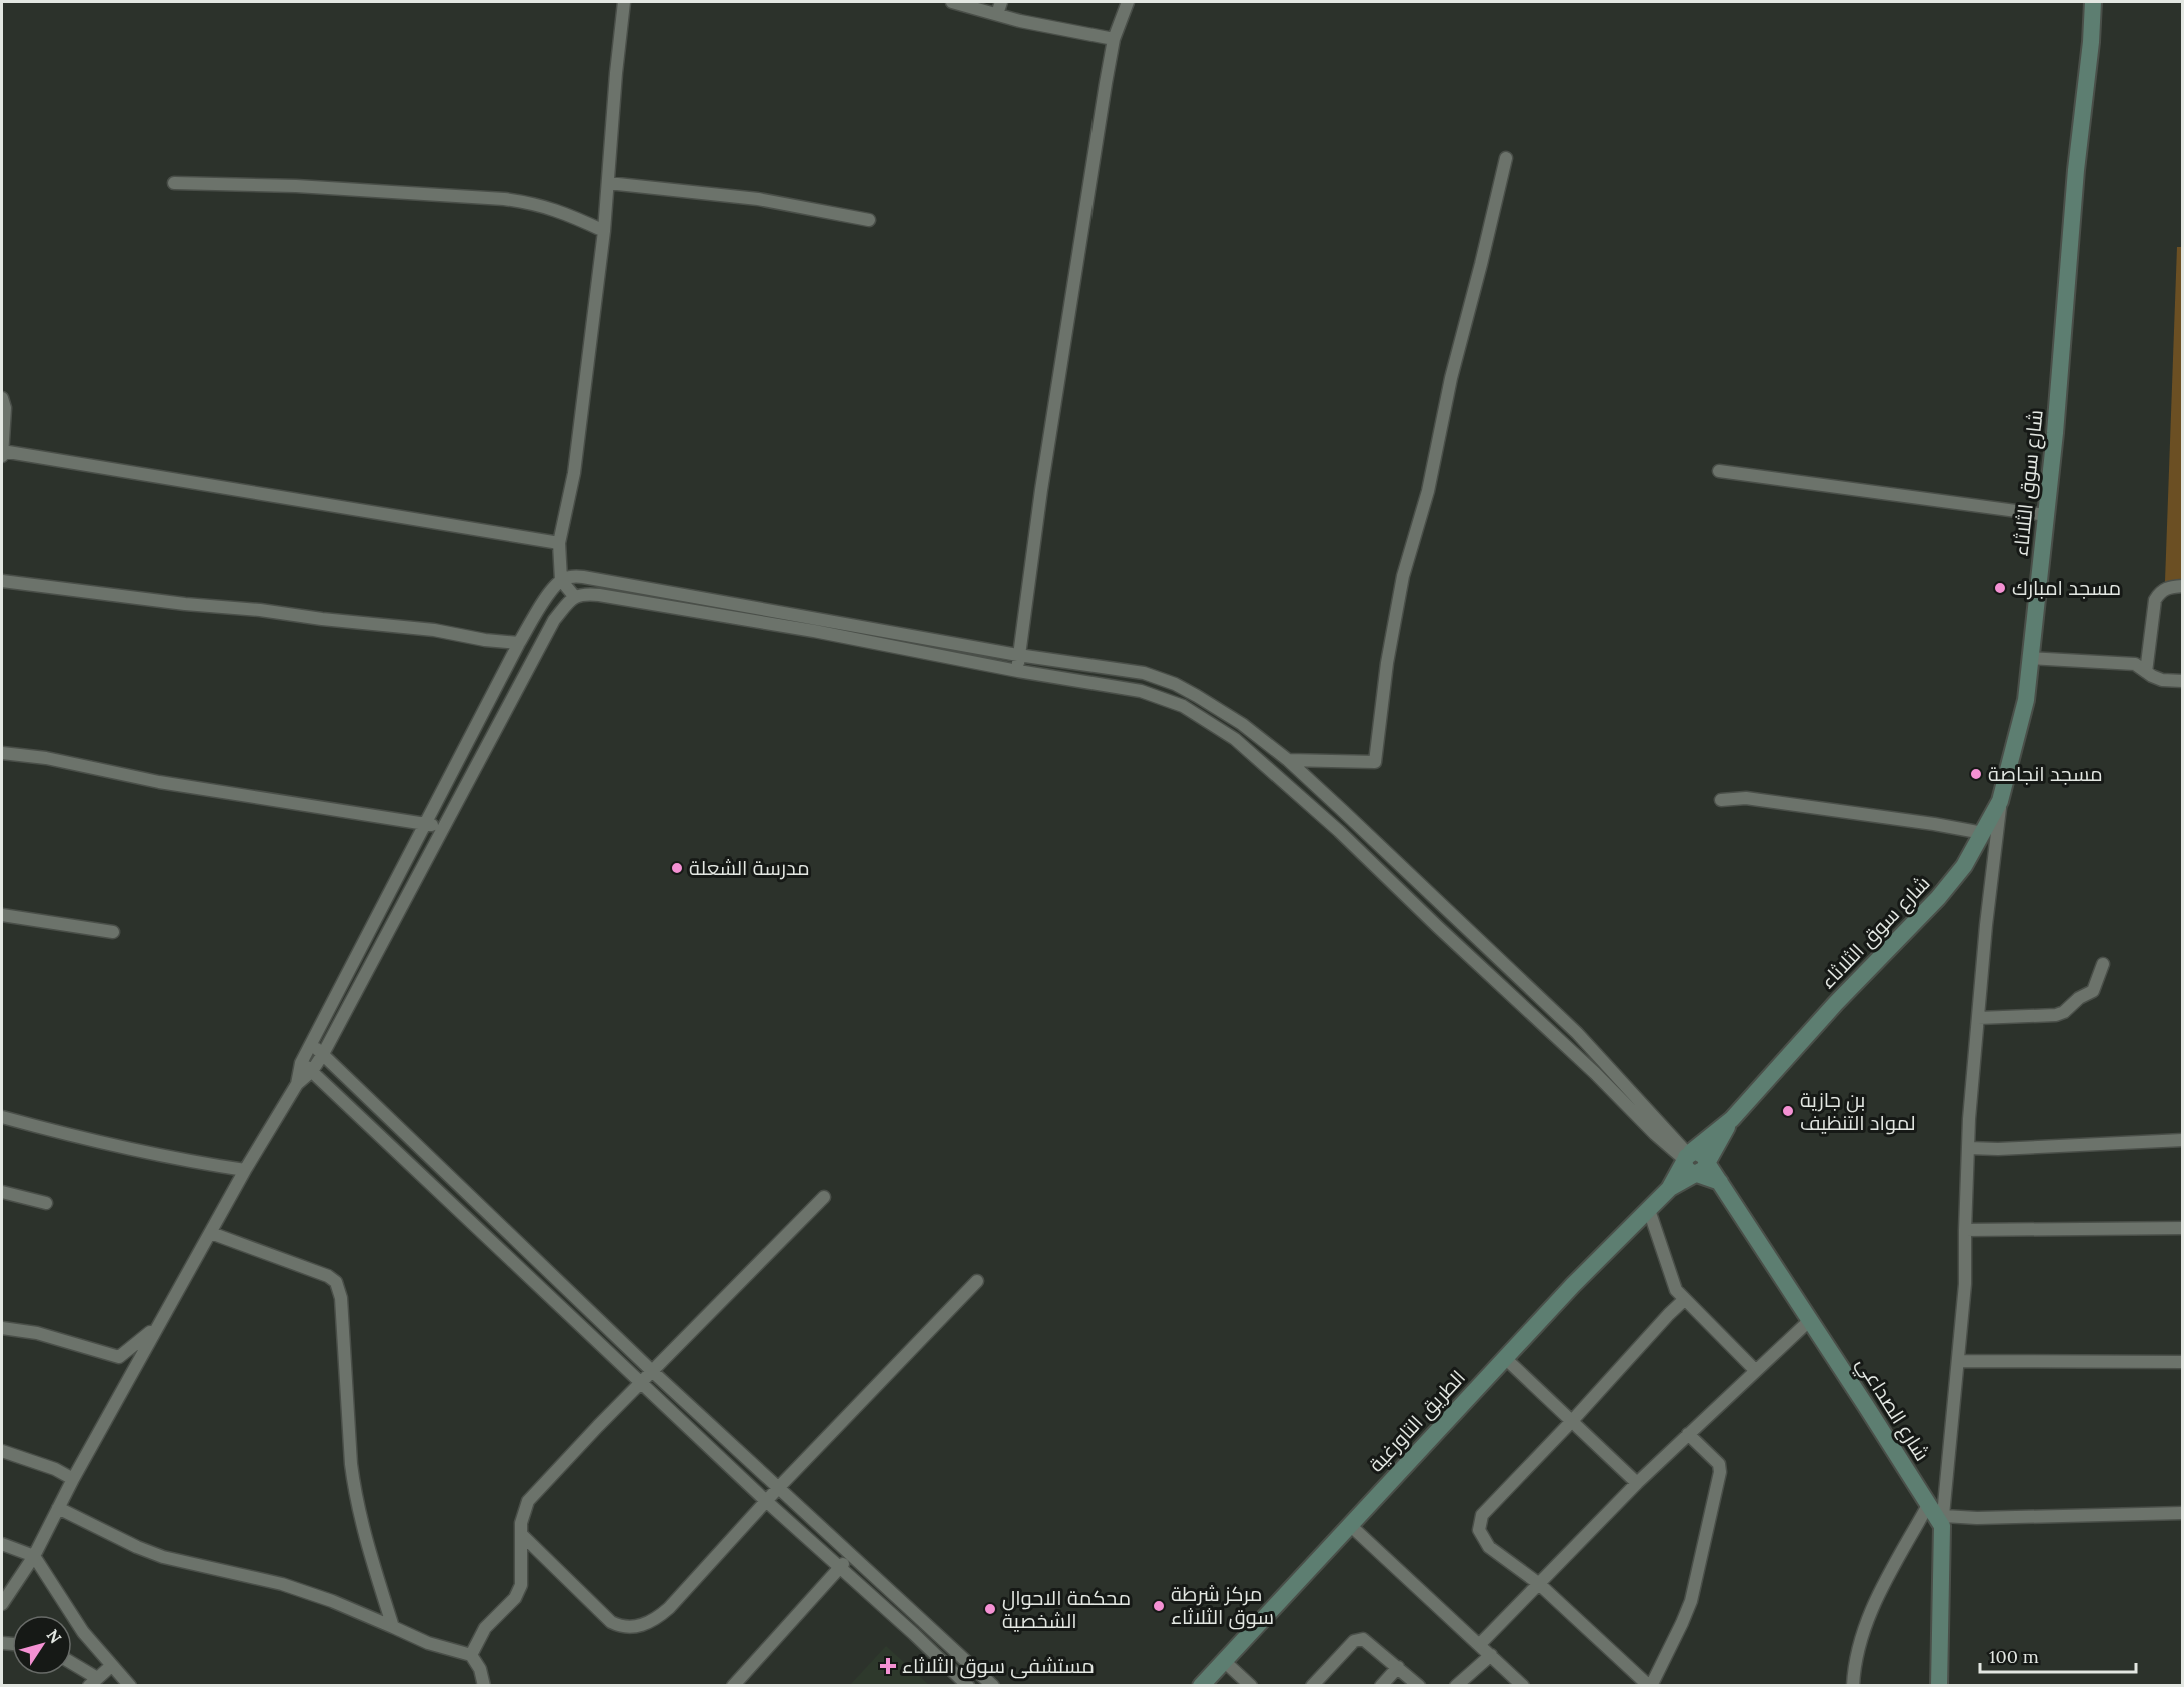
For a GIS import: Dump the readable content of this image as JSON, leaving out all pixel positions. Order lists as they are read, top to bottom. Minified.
{"streets":{"street":["شارع سوق الثلاثاء","شارع الصداعي","الطريق التاورغية"]},"crossings":[["شارع سوق الثلاثاء","شارع الصداعي"],["شارع سوق الثلاثاء","الطريق التاورغية"],["شارع الصداعي","الطريق التاورغية"]],"places":{"other":["مسجد امبارك","مسجد انجاصة","مدرسة الشعلة","بن جازية لمواد التنظيف","مركز شرطة سوق الثلاثاء","محكمة الاحوال الشخصية"],"health":["مستشفى سوق الثلاثاء"]},"scale_bar":"100 m","north":"top right"}
